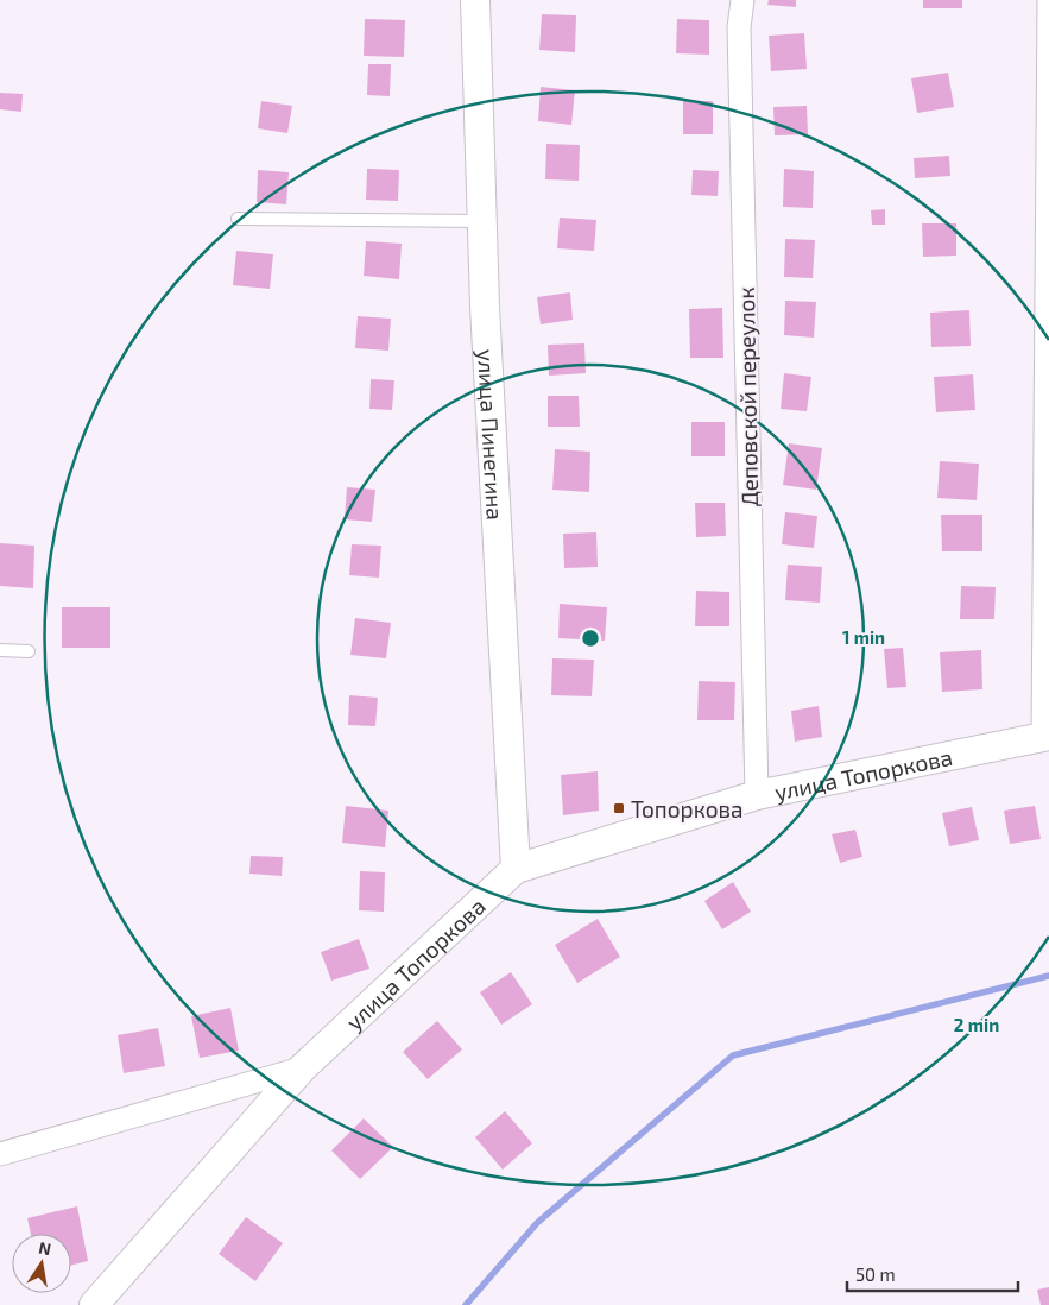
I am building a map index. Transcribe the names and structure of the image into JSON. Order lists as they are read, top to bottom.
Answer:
{
  "streets": {
    "street": ["Деповской переулок", "улица Пинегина", "улица Топоркова"]
  },
  "crossings": [
    ["Деповской переулок", "улица Топоркова"],
    ["улица Пинегина", "улица Топоркова"]
  ],
  "places": {
    "transit": ["Топоркова"]
  },
  "scale_bar": "50 m",
  "north": "top",
  "rings": ["1 min", "2 min"]
}
